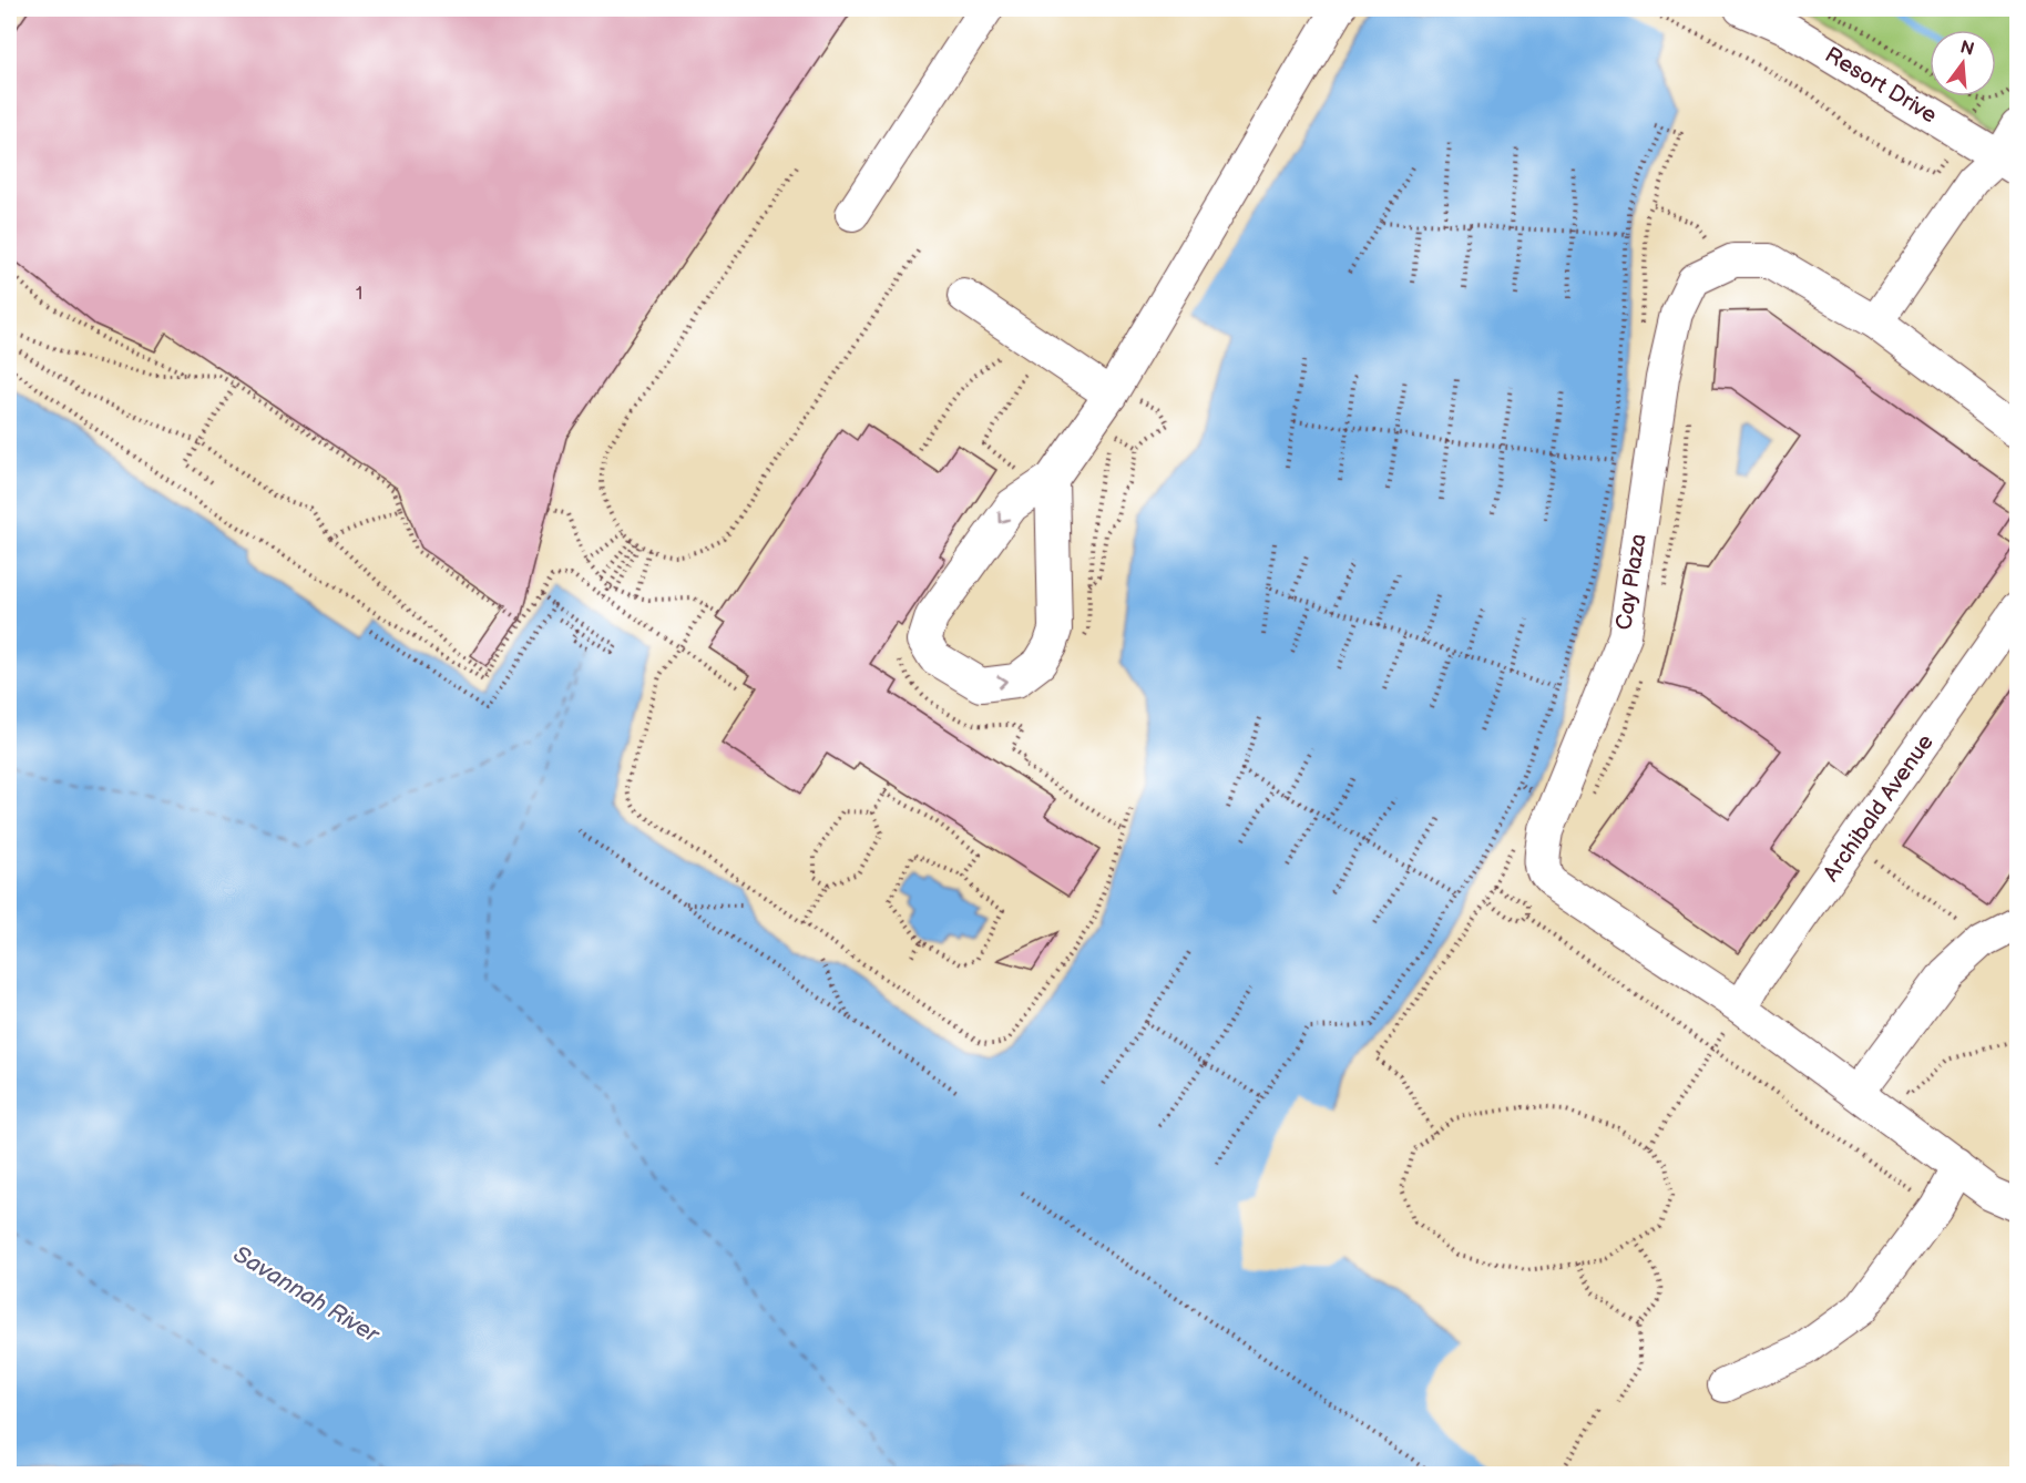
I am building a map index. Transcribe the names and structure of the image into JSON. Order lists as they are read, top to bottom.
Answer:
{
  "streets": {
    "street": ["Resort Drive", "Cay Plaza", "Archibald Avenue"]
  },
  "crossings": [
    ["Cay Plaza", "Archibald Avenue"]
  ],
  "water": ["Savannah River"],
  "house_numbers": ["1"],
  "north": "top"
}
